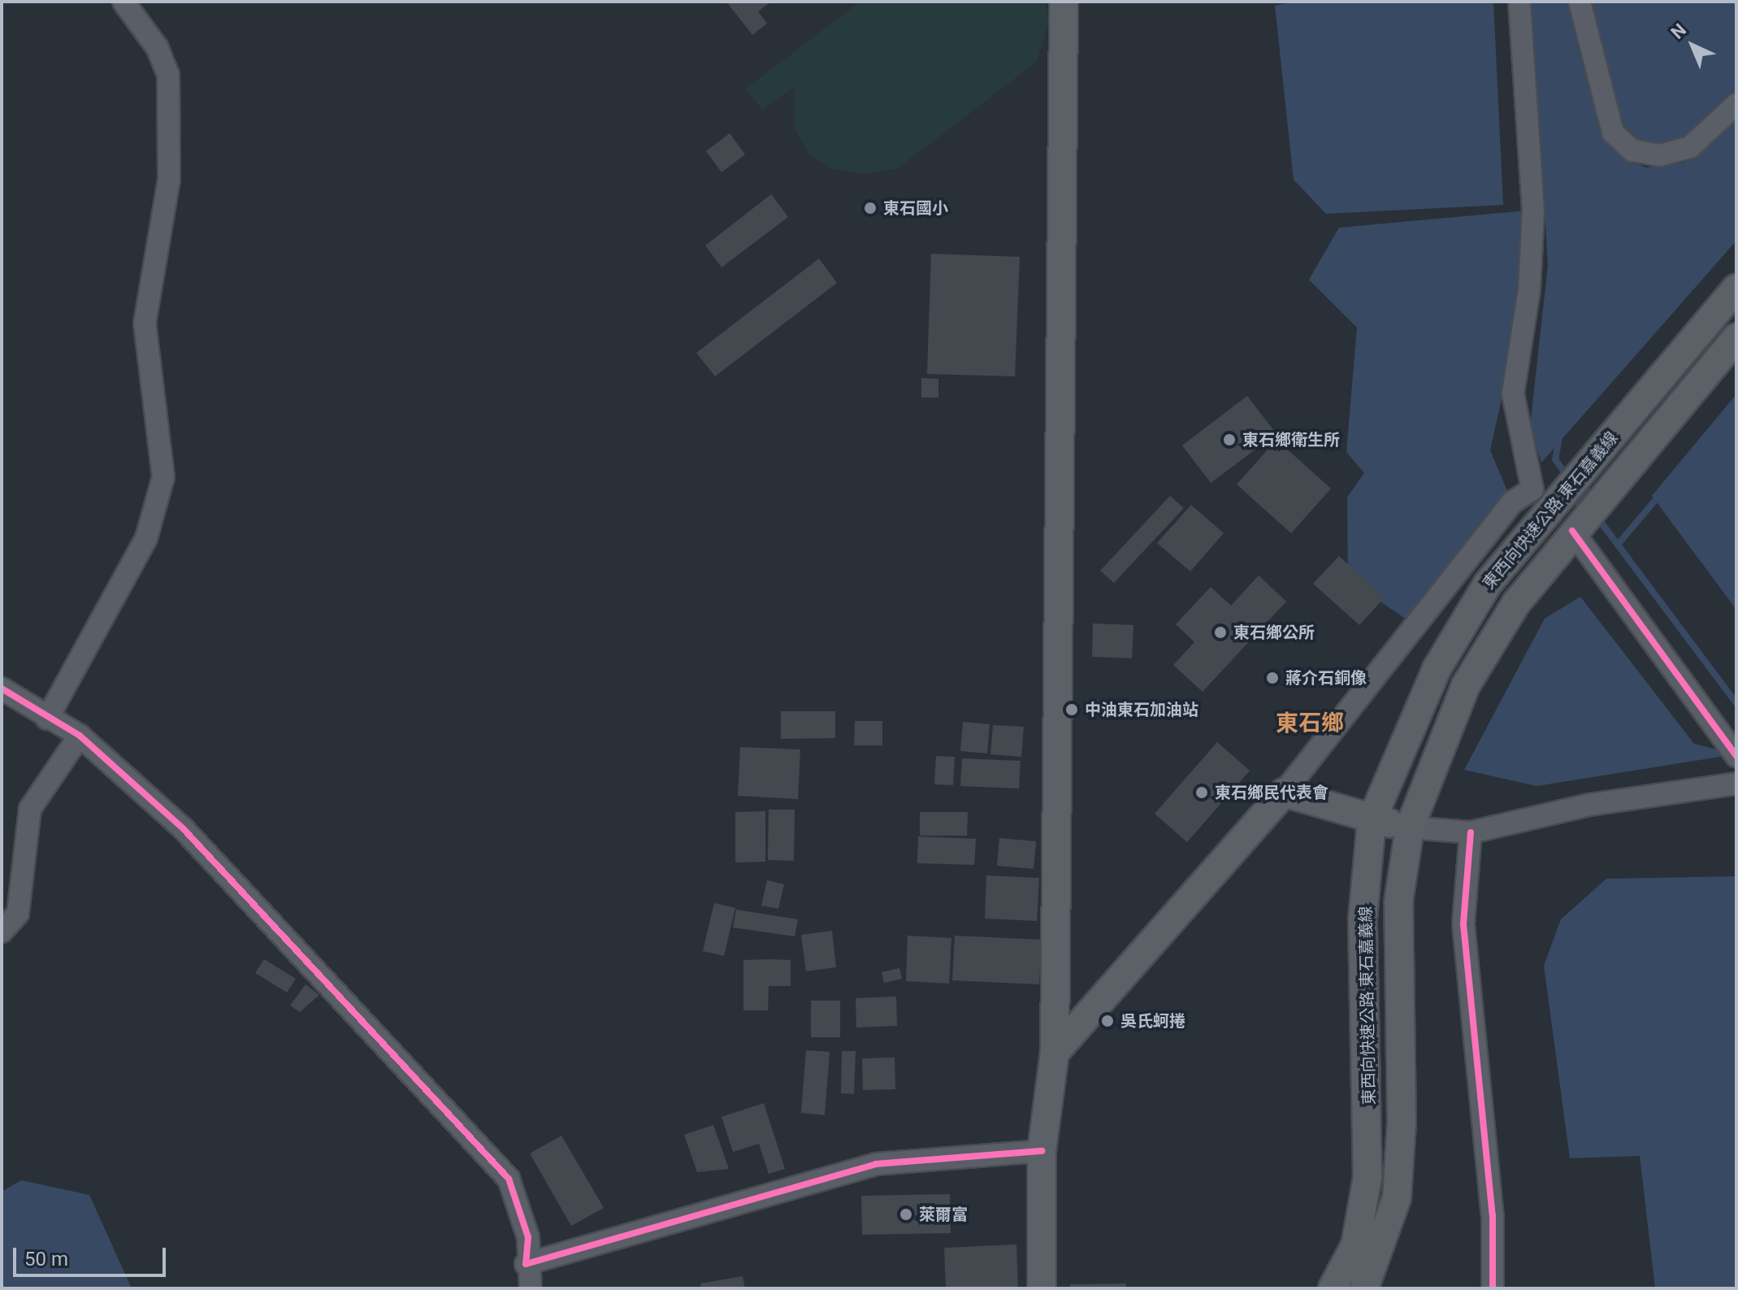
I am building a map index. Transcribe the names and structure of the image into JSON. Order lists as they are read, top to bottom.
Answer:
{
  "streets": {
    "main road": ["東西向快速公路 東石嘉義線"]
  },
  "districts": ["東石鄉"],
  "places": [
    "東石國小",
    "東石鄉衛生所",
    "東石鄉公所",
    "蔣介石銅像",
    "中油東石加油站",
    "東石鄉民代表會",
    "吳氏蚵捲",
    "萊爾富"
  ],
  "scale_bar": "50 m",
  "north": "top left"
}
